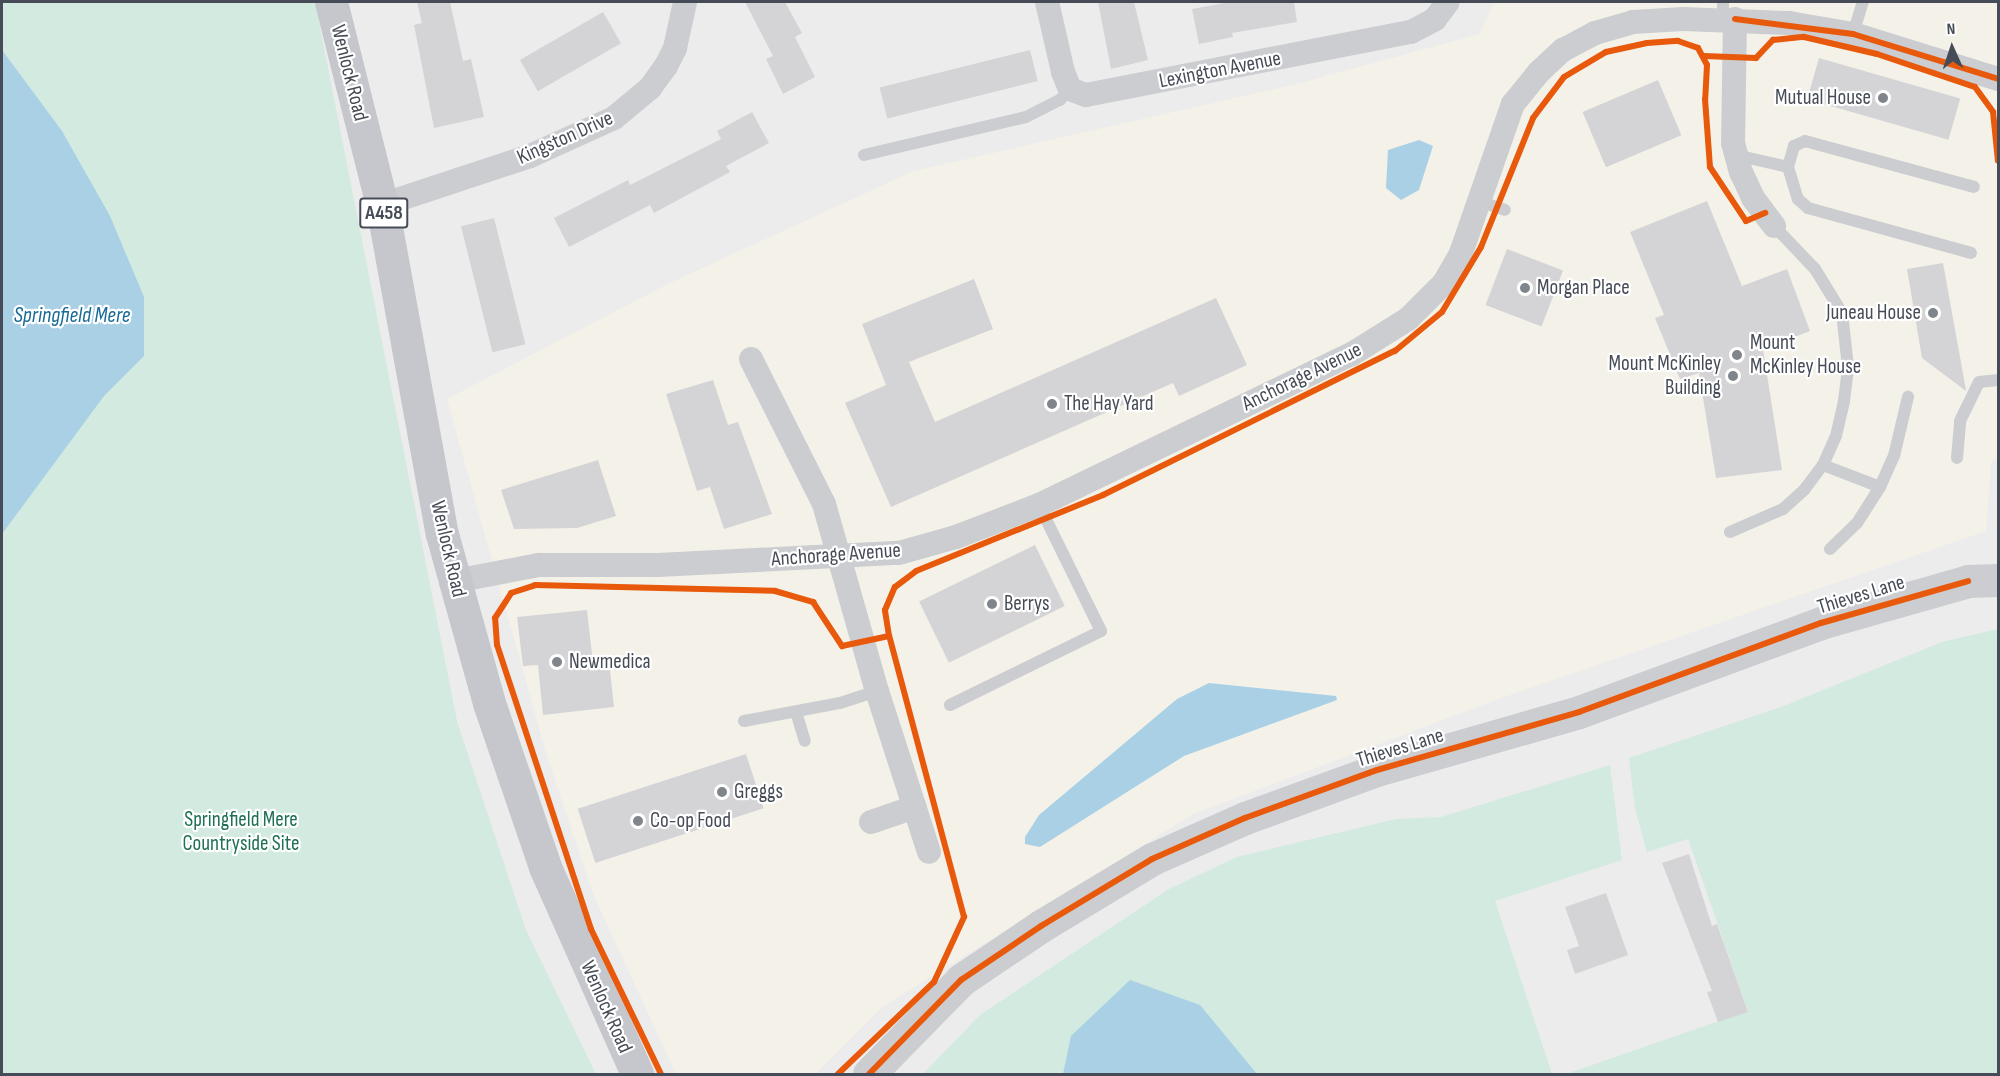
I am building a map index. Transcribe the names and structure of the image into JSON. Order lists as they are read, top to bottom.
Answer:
{
  "streets": {
    "main road": ["Wenlock Road", "A458", "Thieves Lane"],
    "street": ["Lexington Avenue", "Kingston Drive", "Anchorage Avenue"]
  },
  "crossings": [
    ["Wenlock Road", "Kingston Drive"],
    ["Wenlock Road", "Anchorage Avenue"]
  ],
  "water": ["Springfield Mere"],
  "parks": ["Springfield Mere Countryside Site"],
  "places": [
    "Mutual House",
    "Morgan Place",
    "Juneau House",
    "Mount McKinley House",
    "Mount McKinley Building",
    "The Hay Yard",
    "Berrys",
    "Newmedica",
    "Greggs",
    "Co-op Food"
  ],
  "north": "top"
}
